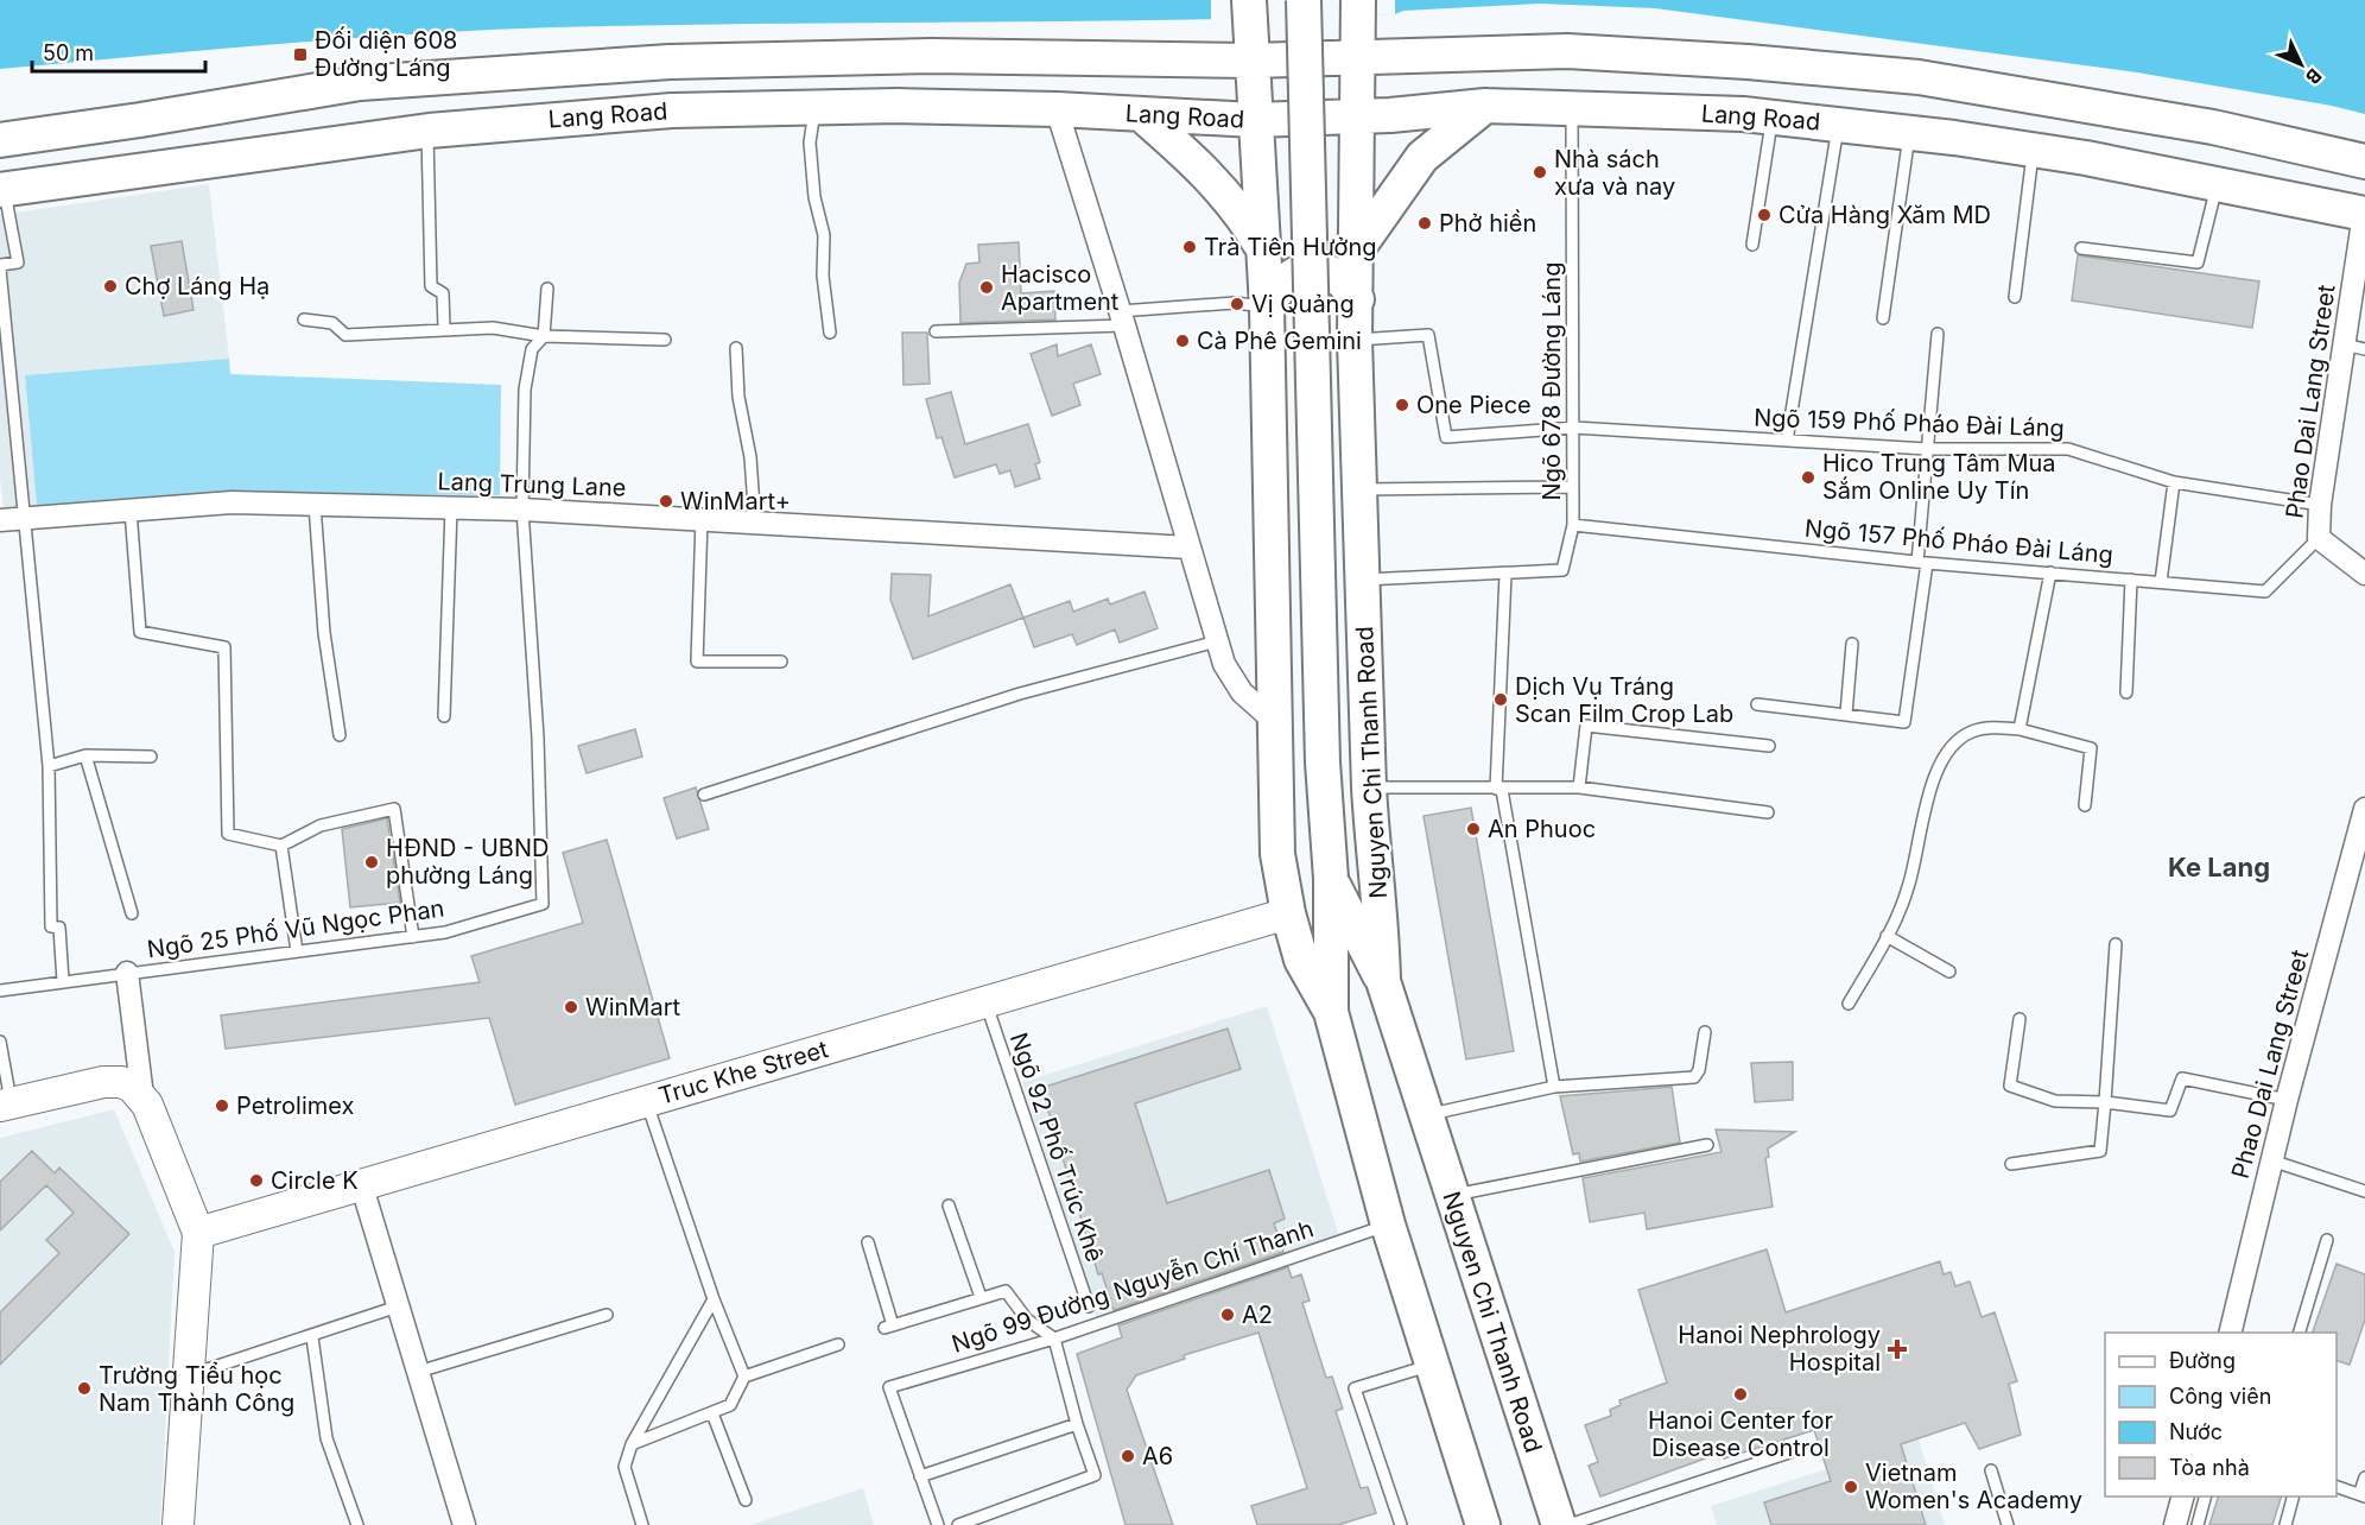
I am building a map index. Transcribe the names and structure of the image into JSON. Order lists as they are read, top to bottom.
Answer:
{
  "streets": {
    "main road": ["Lang Road", "Nguyen Chi Thanh Road"],
    "street": ["Phao Dai Lang Street", "Lang Trung Lane", "Truc Khe Street"],
    "lane": [
      "Ngõ 678 Đường Láng",
      "Ngõ 159 Phố Pháo Đài Láng",
      "Ngõ 157 Phố Pháo Đài Láng",
      "Ngõ 25 Phố Vũ Ngọc Phan",
      "Ngõ 92 Phố Trúc Khê",
      "Ngõ 99 Đường Nguyễn Chí Thanh"
    ]
  },
  "crossings": [
    ["Lang Road", "Ngõ 678 Đường Láng"],
    ["Lang Road", "Phao Dai Lang Street"],
    ["Lang Road", "Nguyen Chi Thanh Road"],
    ["Ngõ 678 Đường Láng", "Ngõ 159 Phố Pháo Đài Láng"],
    ["Ngõ 678 Đường Láng", "Ngõ 157 Phố Pháo Đài Láng"],
    ["Phao Dai Lang Street", "Ngõ 159 Phố Pháo Đài Láng"],
    ["Phao Dai Lang Street", "Ngõ 157 Phố Pháo Đài Láng"],
    ["Ngõ 159 Phố Pháo Đài Láng", "Nguyen Chi Thanh Road"],
    ["Lang Trung Lane", "Ngõ 25 Phố Vũ Ngọc Phan"],
    ["Truc Khe Street", "Ngõ 92 Phố Trúc Khê"]
  ],
  "districts": ["Ke Lang"],
  "places": {
    "transit": ["Đối diện 608 Đường Láng"],
    "other": [
      "Nhà sách xưa và nay",
      "Cửa Hàng Xăm MD",
      "Phở hiền",
      "Trà Tiên Hưởng",
      "Chợ Láng Hạ",
      "Hacisco Apartment",
      "Vị Quảng",
      "Cà Phê Gemini",
      "One Piece",
      "Hico Trung Tâm Mua Sắm Online Uy Tín",
      "WinMart+",
      "Dịch Vụ Tráng Scan Film Crop Lab",
      "An Phuoc",
      "HĐND - UBND phường Láng",
      "WinMart",
      "Petrolimex",
      "Circle K",
      "A2",
      "Trường Tiểu học Nam Thành Công",
      "Hanoi Center for Disease Control",
      "A6",
      "Vietnam Women's Academy"
    ],
    "health": ["Hanoi Nephrology Hospital"]
  },
  "legend": [
    "Đường",
    "Công viên",
    "Nước",
    "Tòa nhà"
  ],
  "scale_bar": "50 m",
  "north": "bottom right"
}
